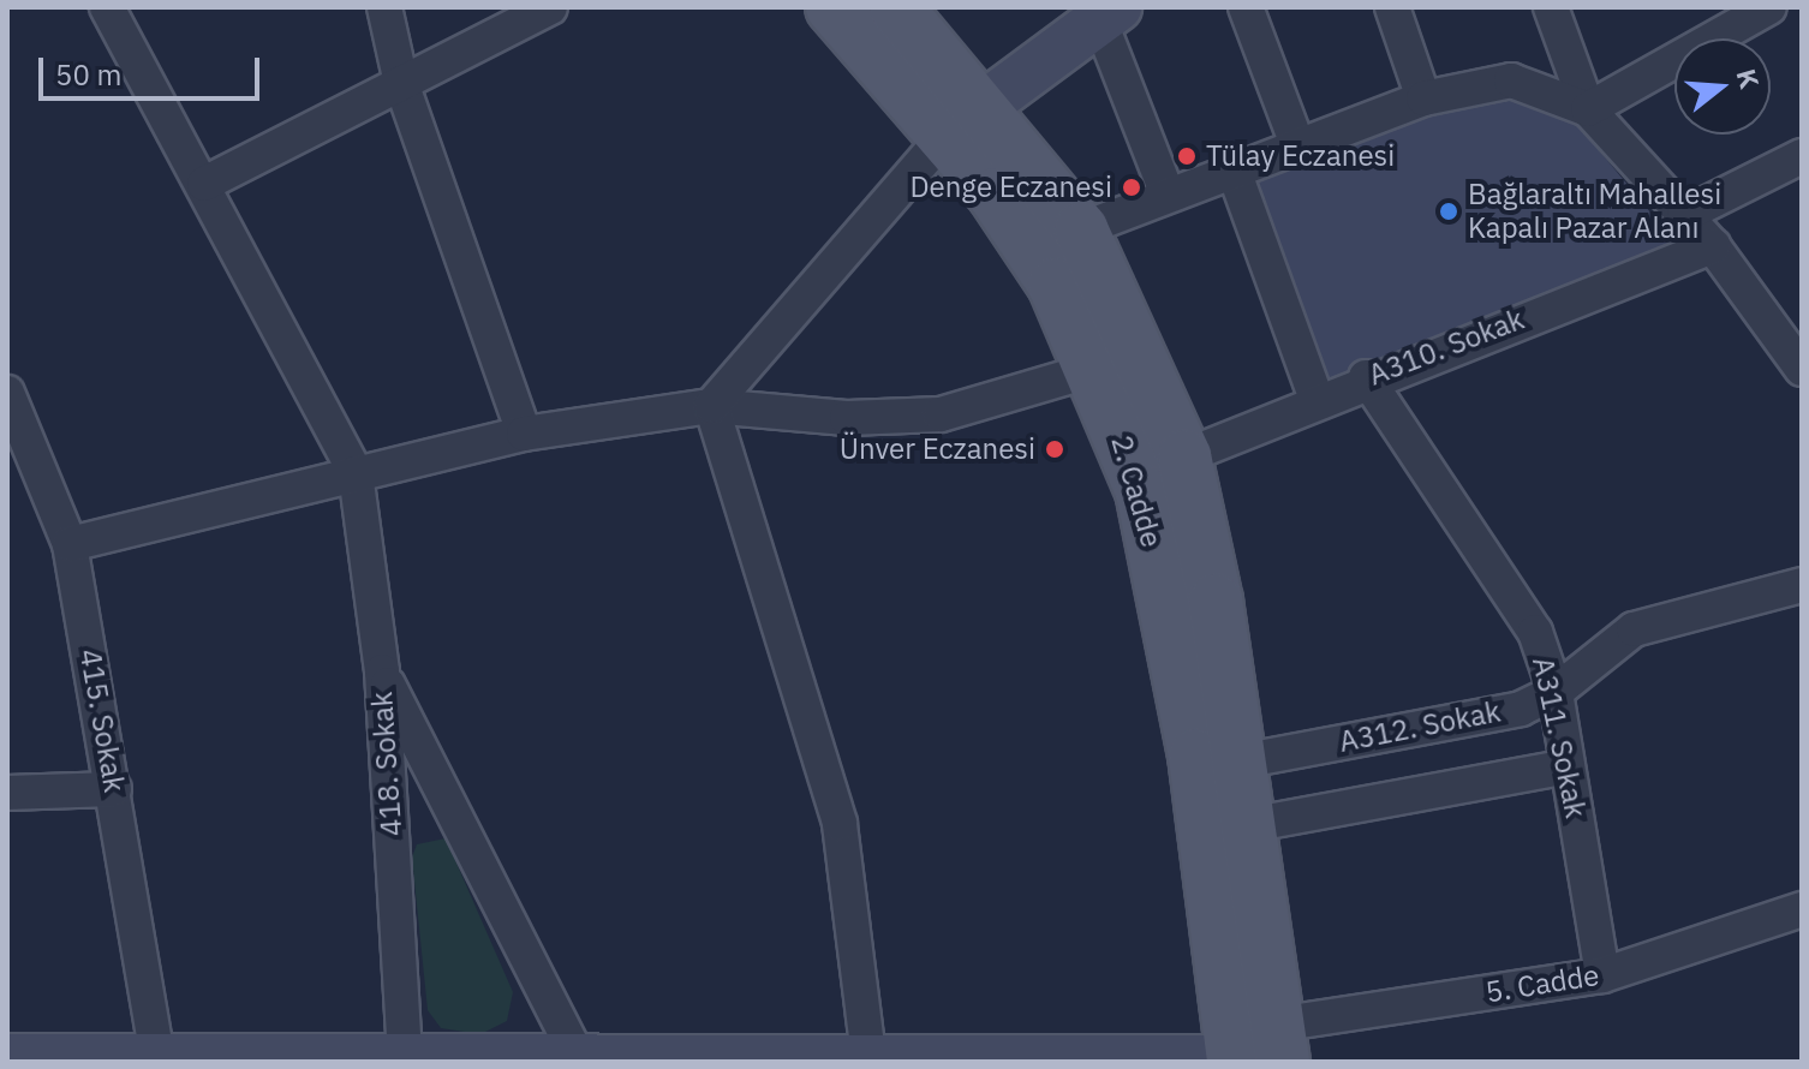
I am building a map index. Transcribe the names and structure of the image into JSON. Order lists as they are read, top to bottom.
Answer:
{
  "streets": {
    "main road": ["2. Cadde", "5. Cadde"],
    "street": [
      "A310. Sokak",
      "415. Sokak",
      "A312. Sokak",
      "A311. Sokak",
      "418. Sokak"
    ]
  },
  "crossings": [
    ["A310. Sokak", "2. Cadde"],
    ["A310. Sokak", "A311. Sokak"],
    ["2. Cadde", "A312. Sokak"],
    ["2. Cadde", "5. Cadde"],
    ["415. Sokak", "5. Cadde"],
    ["A312. Sokak", "A311. Sokak"],
    ["A311. Sokak", "5. Cadde"],
    ["418. Sokak", "5. Cadde"]
  ],
  "places": [
    "Tülay Eczanesi",
    "Denge Eczanesi",
    "Bağlaraltı Mahallesi Kapalı Pazar Alanı",
    "Ünver Eczanesi"
  ],
  "scale_bar": "50 m",
  "north": "right"
}
